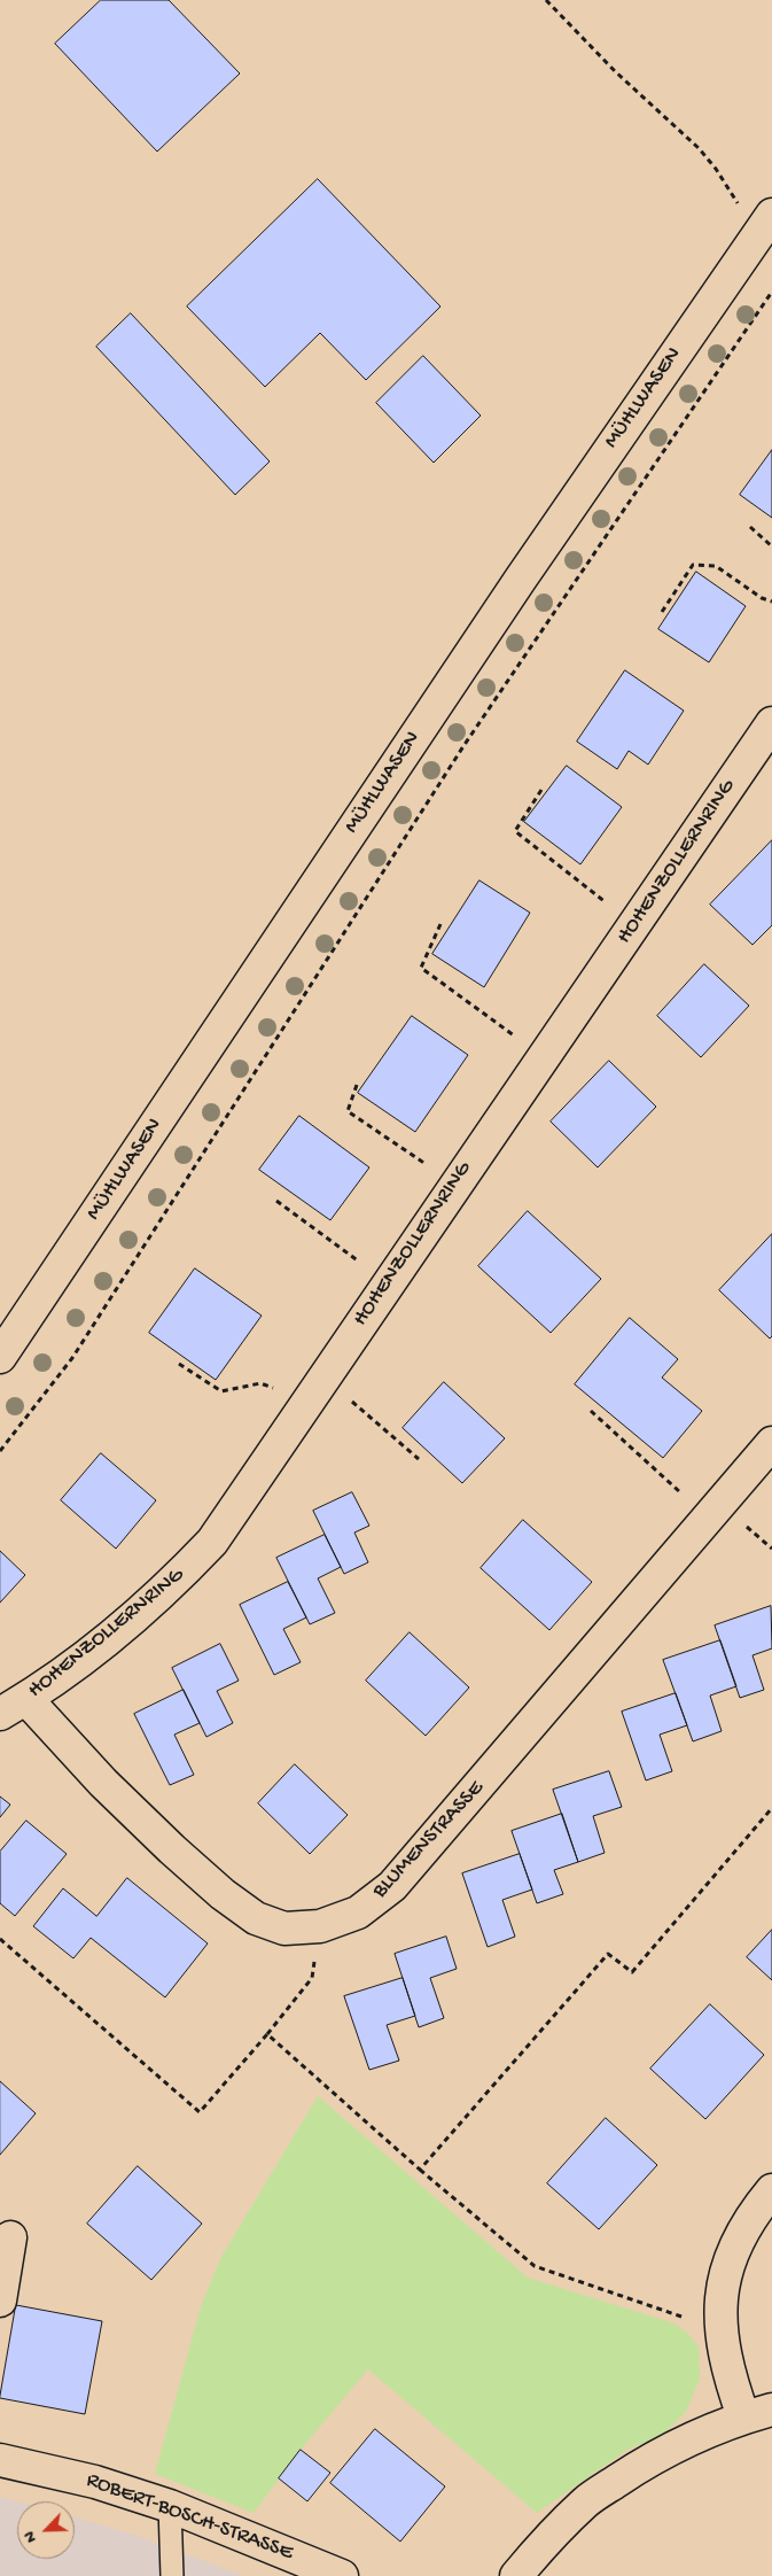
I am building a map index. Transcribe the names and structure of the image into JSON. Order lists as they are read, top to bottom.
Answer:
{
  "streets": {
    "street": [
      "MÜHLWASEN",
      "HOHENZOLLERNRING",
      "BLUMENSTRASSE",
      "ROBERT-BOSCH-STRASSE"
    ]
  },
  "crossings": [
    ["HOHENZOLLERNRING", "BLUMENSTRASSE"]
  ],
  "north": "bottom left"
}
